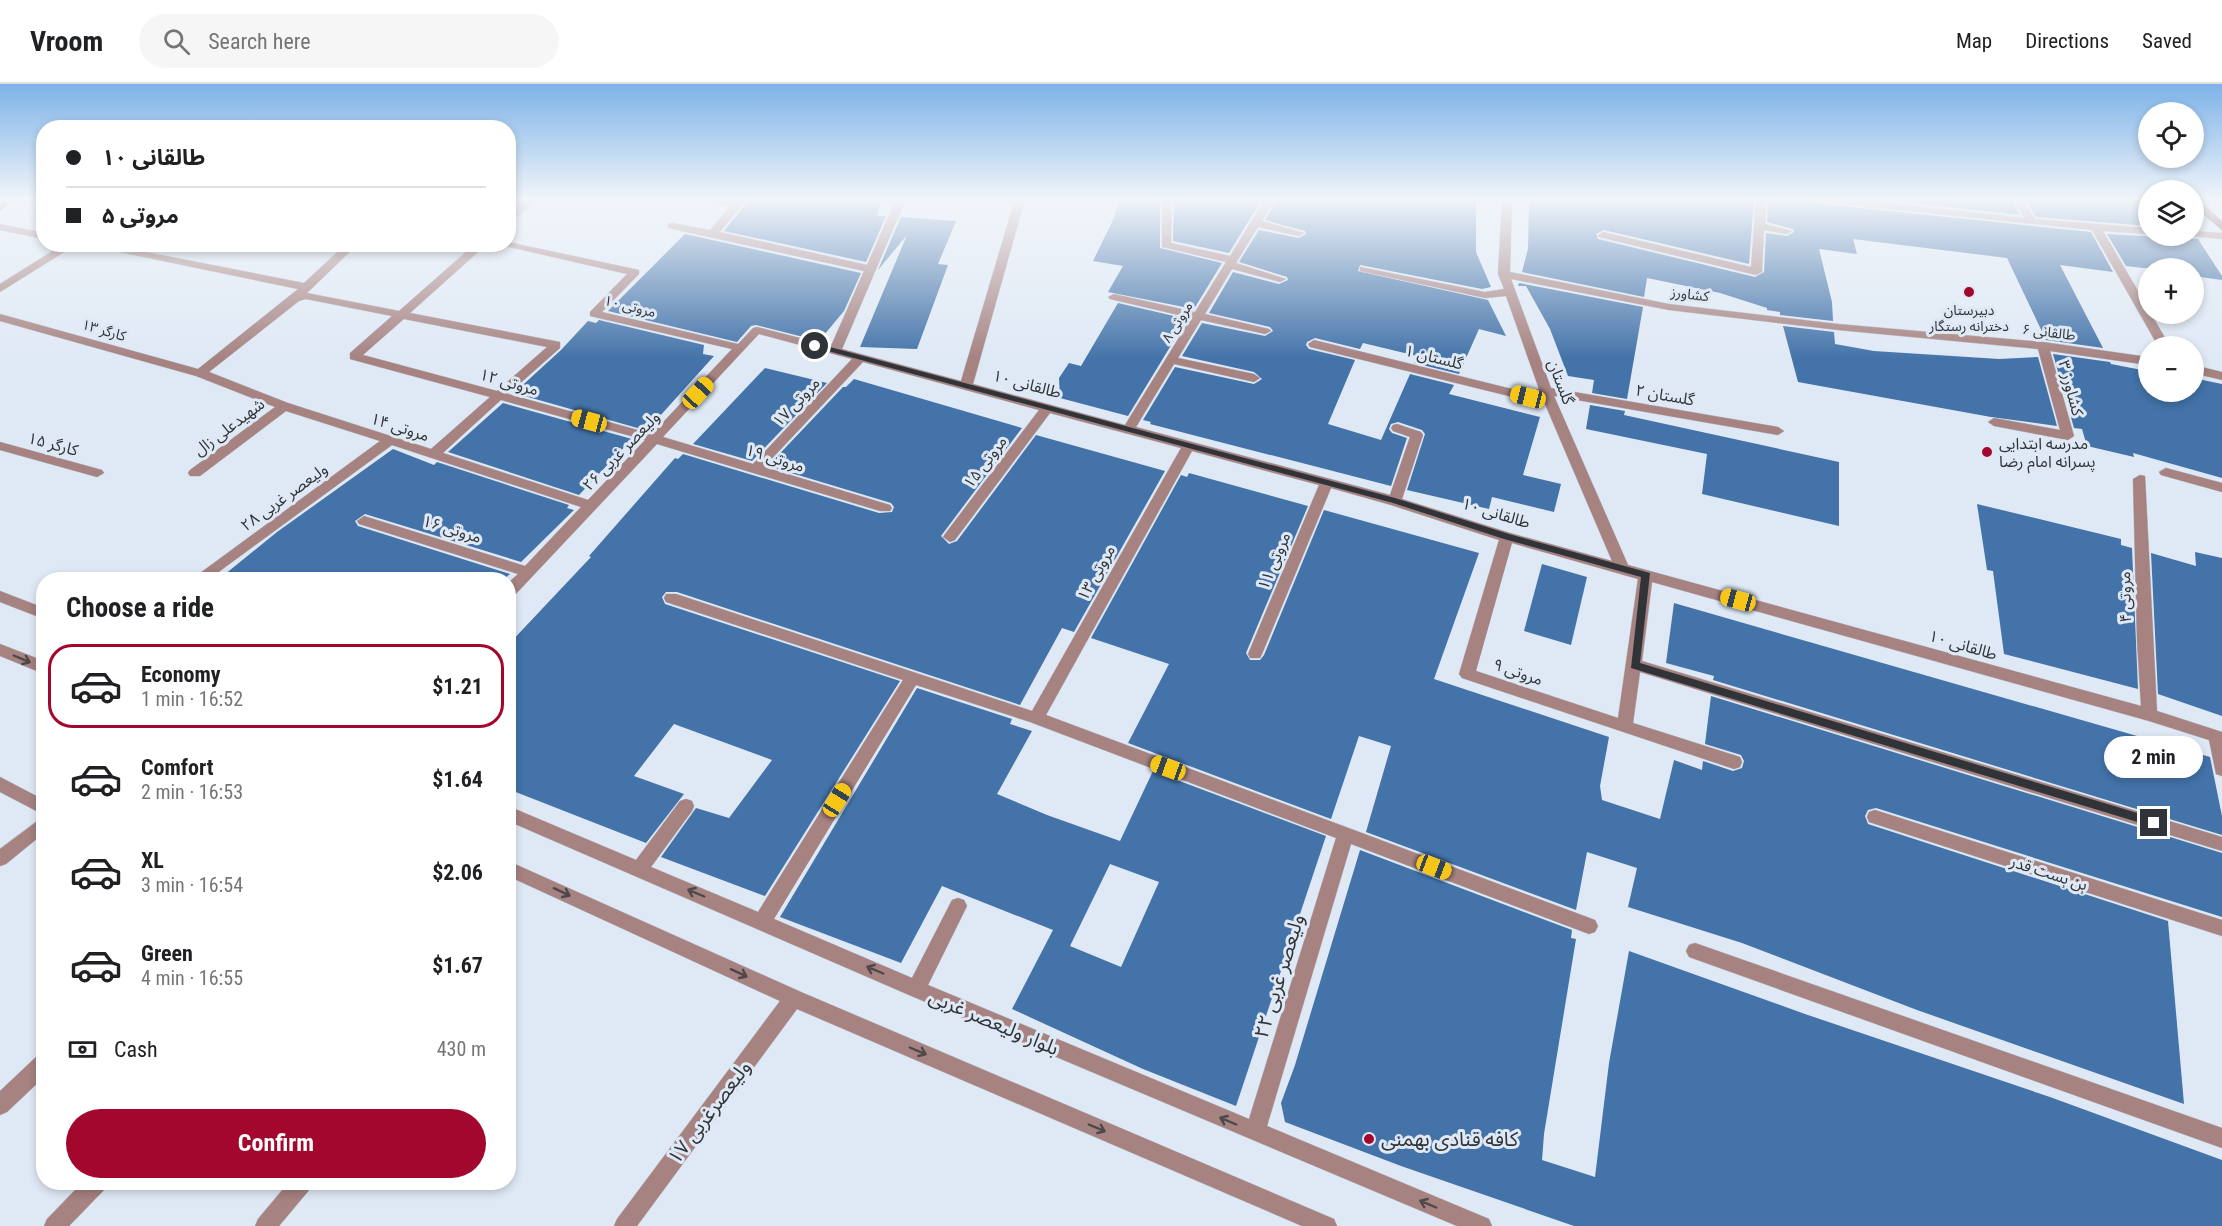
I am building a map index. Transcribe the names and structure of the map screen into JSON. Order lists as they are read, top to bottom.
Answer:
{
  "streets": {
    "street": [
      "کشاورز",
      "مروتی ۱۰",
      "مروتی ۸",
      "کارگر ۱۳",
      "طالقانی ۶",
      "گلستان ۱",
      "مروتی ۱۲",
      "گلستان",
      "طالقانی ۱۰",
      "کشاورز ۳",
      "گلستان ۲",
      "مروتی ۱۷",
      "شهیدعلی زال",
      "مروتی ۱۴",
      "کارگر ۱۵",
      "ولیعصر غربی ۲۶",
      "مروتی ۱۹",
      "مروتی ۱۵",
      "ولیعصر غربی ۲۸",
      "مروتی ۱۶",
      "مروتی ۱۱",
      "مروتی ۱۳",
      "مروتی ۴",
      "مروتی ۹",
      "بن بست قدر",
      "ولیعصر غربی ۲۲",
      "بلوار ولیعصر غربی",
      "ولیعصرغربی ۱۷"
    ]
  },
  "crossings": [
    ["کشاورز", "طالقانی ۶"],
    ["کشاورز", "گلستان"],
    ["مروتی ۱۰", "ولیعصر غربی ۲۶"],
    ["مروتی ۸", "طالقانی ۱۰"],
    ["کارگر ۱۳", "مروتی ۱۴"],
    ["طالقانی ۶", "کشاورز ۳"],
    ["گلستان ۱", "گلستان"],
    ["گلستان ۱", "گلستان ۲"],
    ["مروتی ۱۲", "ولیعصر غربی ۲۶"],
    ["مروتی ۱۲", "مروتی ۱۹"],
    ["گلستان", "طالقانی ۱۰"],
    ["گلستان", "گلستان ۲"],
    ["طالقانی ۱۰", "مروتی ۱۷"],
    ["طالقانی ۱۰", "ولیعصر غربی ۲۶"],
    ["طالقانی ۱۰", "مروتی ۱۵"],
    ["طالقانی ۱۰", "مروتی ۱۱"],
    ["طالقانی ۱۰", "مروتی ۱۳"],
    ["طالقانی ۱۰", "مروتی ۴"],
    ["طالقانی ۱۰", "مروتی ۹"],
    ["مروتی ۱۷", "مروتی ۱۹"],
    ["شهیدعلی زال", "مروتی ۱۴"],
    ["مروتی ۱۴", "ولیعصر غربی ۲۶"],
    ["مروتی ۱۴", "ولیعصر غربی ۲۸"],
    ["ولیعصر غربی ۲۶", "مروتی ۱۹"],
    ["ولیعصر غربی ۲۶", "مروتی ۱۶"],
    ["ولیعصر غربی ۲۲", "بلوار ولیعصر غربی"]
  ],
  "places": ["دبیرستان دخترانه رستگار", "مدرسه ابتدایی پسرانه امام رضا", "کافه قنادی بهمنی"],
  "page": {
    "header": "Vroom",
    "search": "Search here",
    "nav": ["Map", "Directions", "Saved"],
    "map_buttons": ["+", "−"],
    "banner": ["طالقانی ۱۰", "مروتی ۵"],
    "heading": "Choose a ride",
    "list": [
      {
        "name": "Economy",
        "note": "1 min · 16:52",
        "value": "$1.21"
      },
      {
        "name": "Comfort",
        "note": "2 min · 16:53",
        "value": "$1.64"
      },
      {
        "name": "XL",
        "note": "3 min · 16:54",
        "value": "$2.06"
      },
      {
        "name": "Green",
        "note": "4 min · 16:55",
        "value": "$1.67"
      }
    ],
    "bubble": "2 min",
    "pay": ["Cash", "430 m"],
    "buttons": "Confirm"
  }
}
